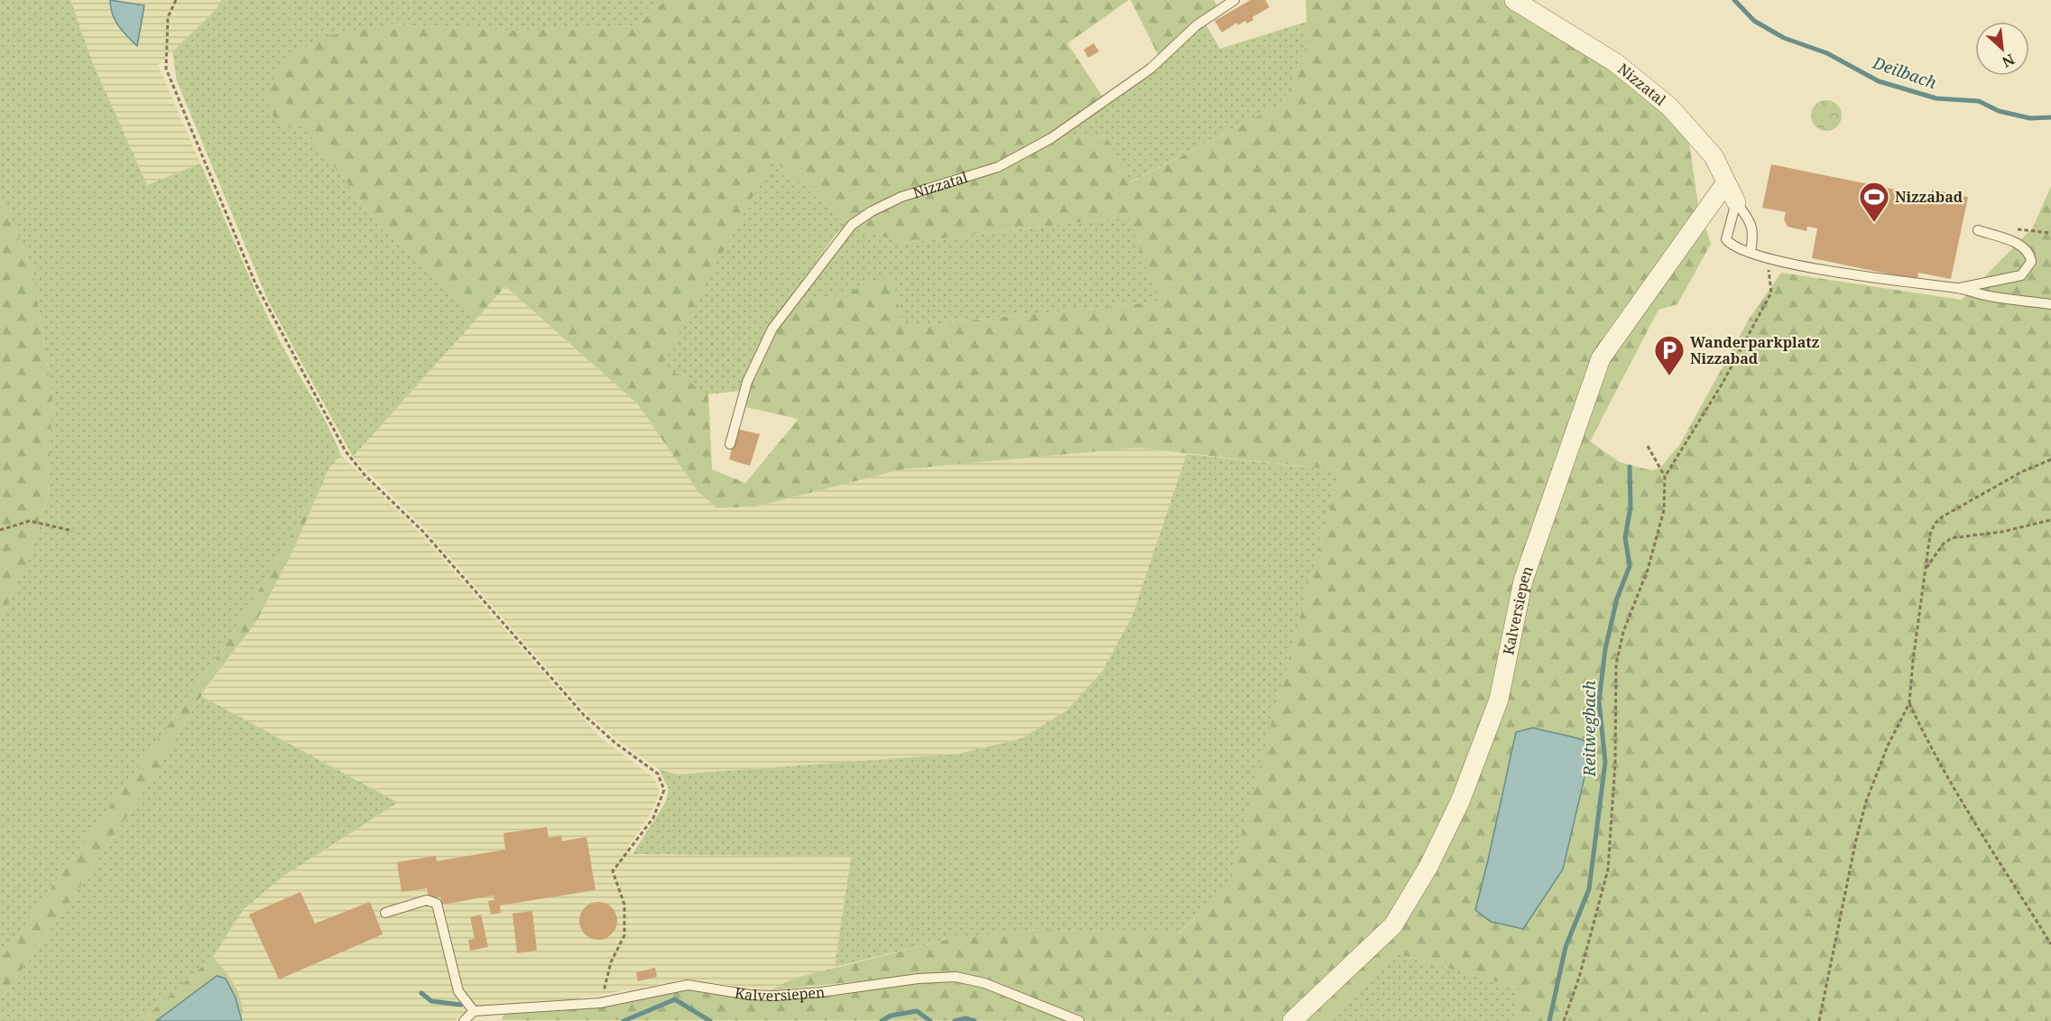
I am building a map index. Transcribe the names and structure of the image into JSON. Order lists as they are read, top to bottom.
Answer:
{
  "streets": {
    "street": ["Nizzatal", "Kalversiepen"]
  },
  "crossings": [
    ["Nizzatal", "Kalversiepen"]
  ],
  "water": ["Deilbach", "Reitwegbach"],
  "places": {
    "sports": ["Nizzabad"],
    "parking": ["Wanderparkplatz Nizzabad"]
  },
  "north": "bottom right"
}
